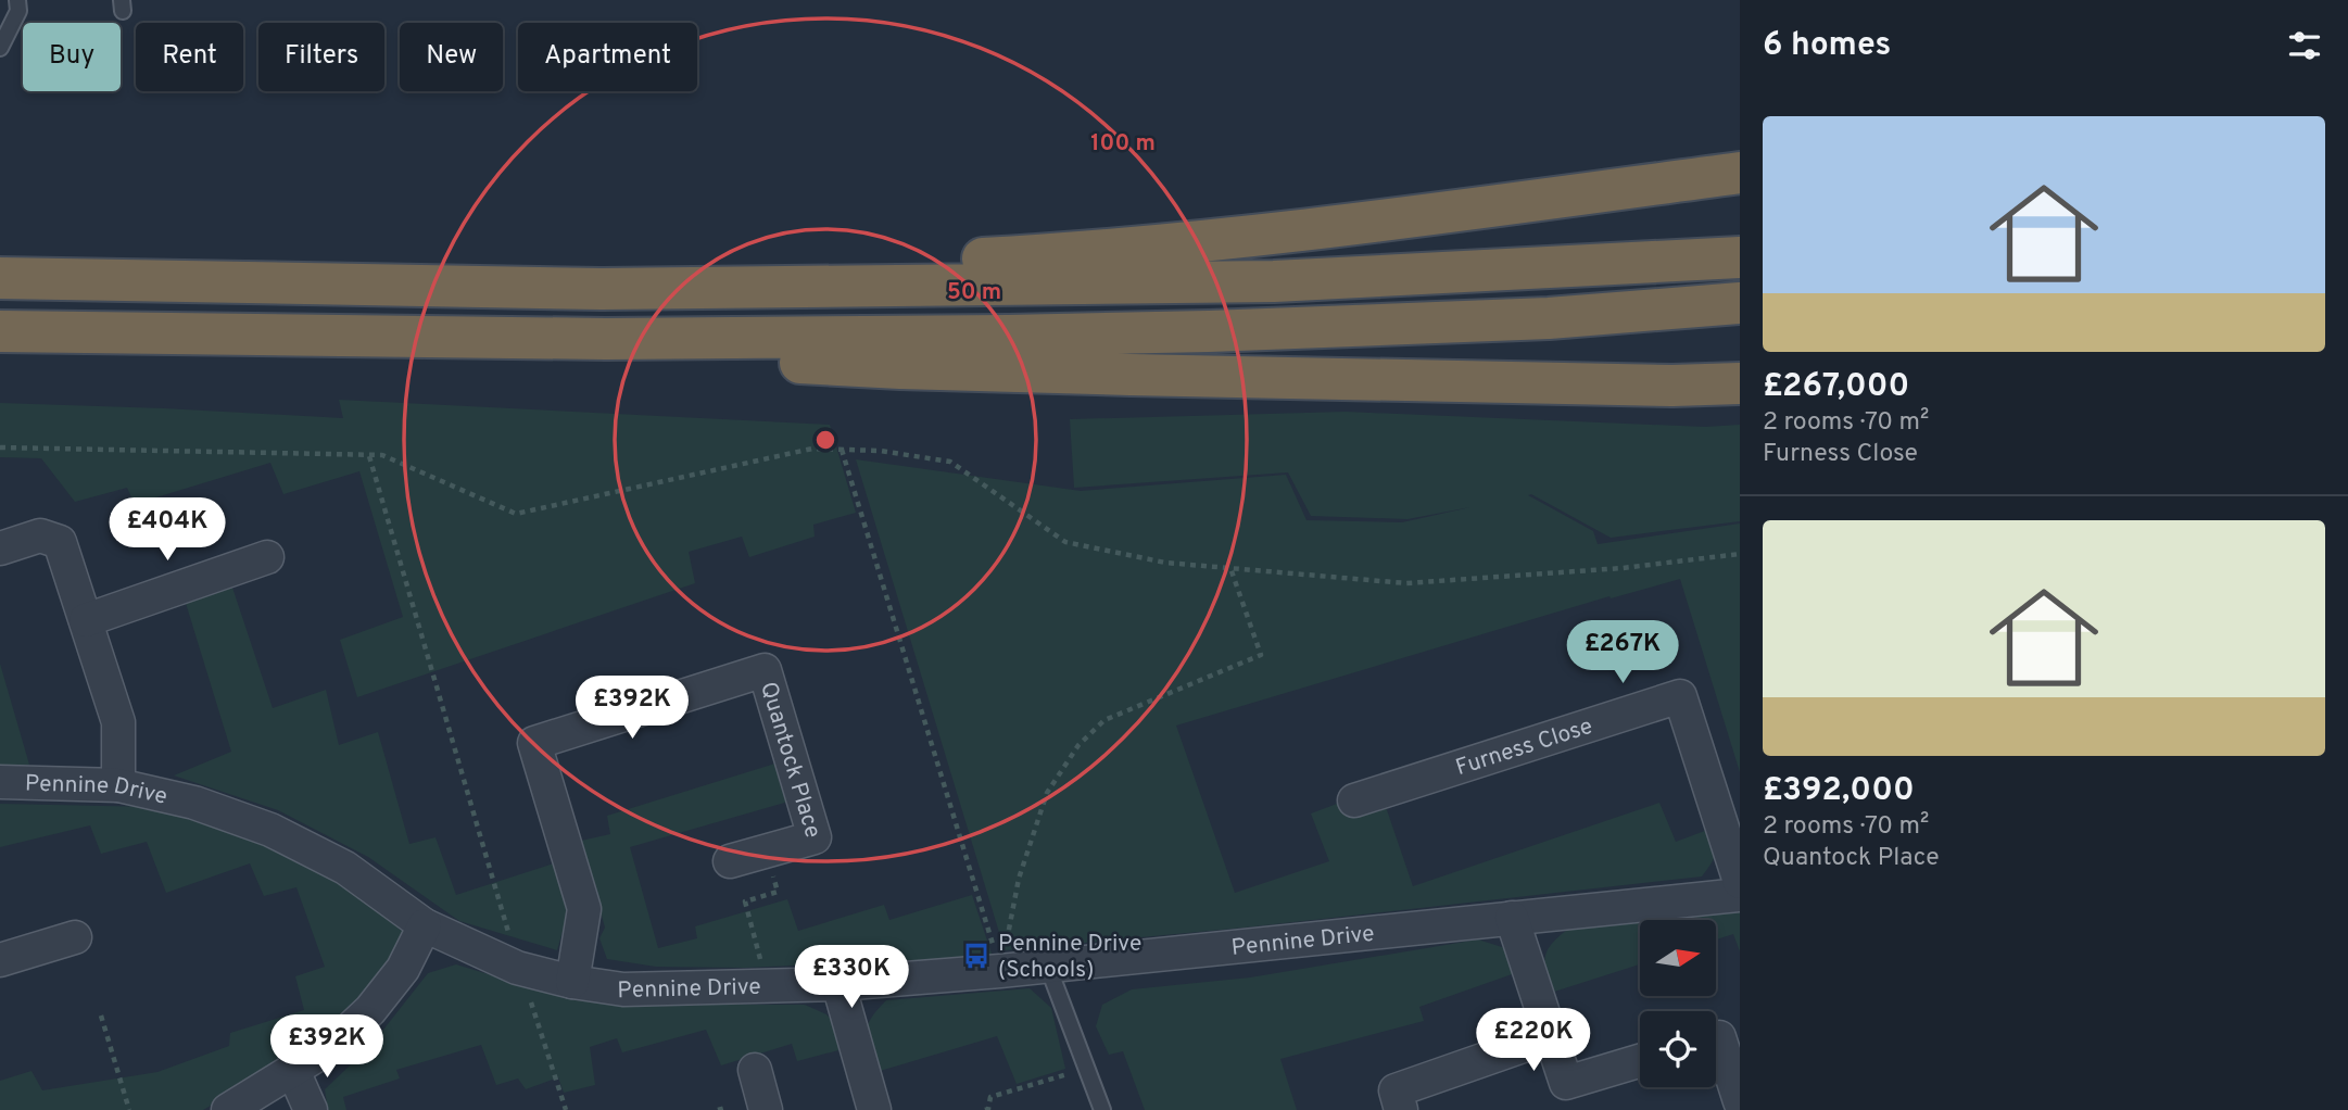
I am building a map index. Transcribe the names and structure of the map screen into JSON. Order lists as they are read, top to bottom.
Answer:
{
  "streets": {
    "street": ["Furness Close", "Quantock Place", "Pennine Drive"]
  },
  "crossings": [
    ["Quantock Place", "Pennine Drive"]
  ],
  "places": {
    "bus stop": ["Pennine Drive (Schools)"]
  },
  "north": "right",
  "page": {
    "heading": "6 homes",
    "chip": [
      "Buy",
      "Rent",
      "Filters",
      "New",
      "Apartment"
    ],
    "list": [
      {
        "name": "£267,000",
        "note": "2 rooms · 70 m² · Furness Close"
      },
      {
        "name": "£392,000",
        "note": "2 rooms · 70 m² · Quantock Place"
      }
    ],
    "price": [
      "£404K",
      "£267K",
      "£392K",
      "£330K",
      "£220K",
      "£392K"
    ]
  },
  "rings": ["100 m", "50 m"]
}
